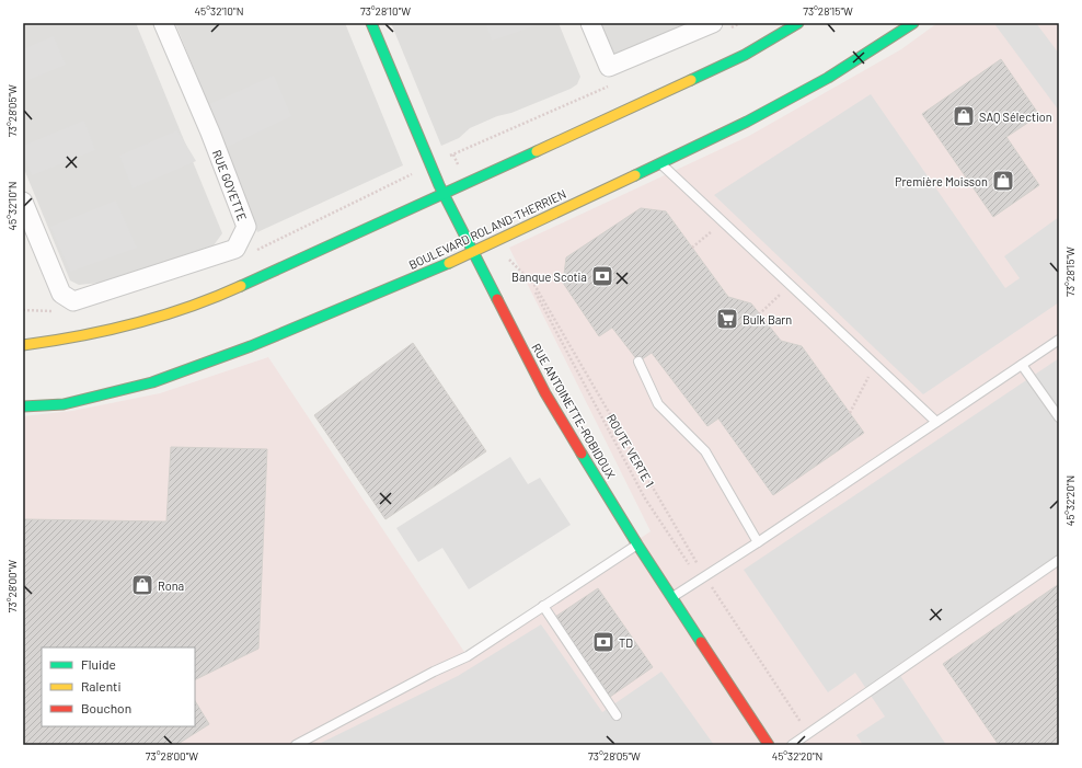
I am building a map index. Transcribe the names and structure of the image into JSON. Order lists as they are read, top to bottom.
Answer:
{
  "streets": {
    "main road": ["BOULEVARD ROLAND-THERRIEN", "RUE ANTOINETTE-ROBIDOUX"],
    "street": ["RUE GOYETTE"],
    "path": ["ROUTE VERTE 1"]
  },
  "crossings": [
    ["BOULEVARD ROLAND-THERRIEN", "RUE ANTOINETTE-ROBIDOUX"],
    ["BOULEVARD ROLAND-THERRIEN", "ROUTE VERTE 1"]
  ],
  "places": {
    "shop": ["SAQ Sélection", "Première Moisson", "Rona"],
    "bank": ["Banque Scotia", "TD"],
    "supermarket": ["Bulk Barn"]
  },
  "legend": ["Fluide", "Ralenti", "Bouchon"],
  "coordinates": [
    "45°32'10\"N",
    "73°28'10\"W",
    "73°28'15\"W",
    "73°28'05\"W",
    "45°32'20\"N",
    "73°28'00\"W"
  ]
}
